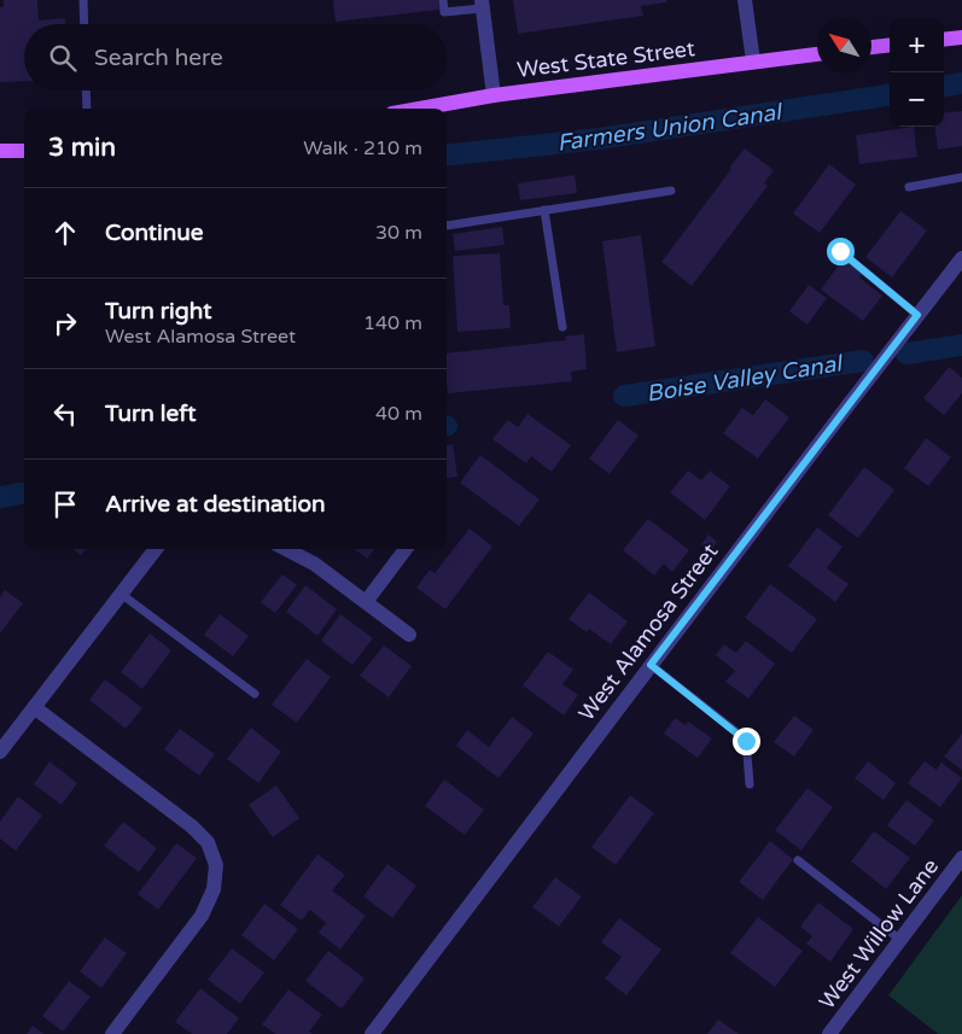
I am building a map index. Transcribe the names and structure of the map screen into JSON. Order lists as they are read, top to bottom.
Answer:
{
  "streets": {
    "main road": ["West State Street"],
    "street": ["West Alamosa Street", "West Willow Lane"]
  },
  "water": ["Farmers Union Canal", "Boise Valley Canal"],
  "north": "top left",
  "page": {
    "map_buttons": ["+", "−"],
    "search": "Search here",
    "heading": ["3 min", "Walk · 210 m"],
    "list": [
      ["Continue", "30 m"],
      ["Turn right", "West Alamosa Street", "140 m"],
      ["Turn left", "40 m"],
      "Arrive at destination"
    ]
  }
}
